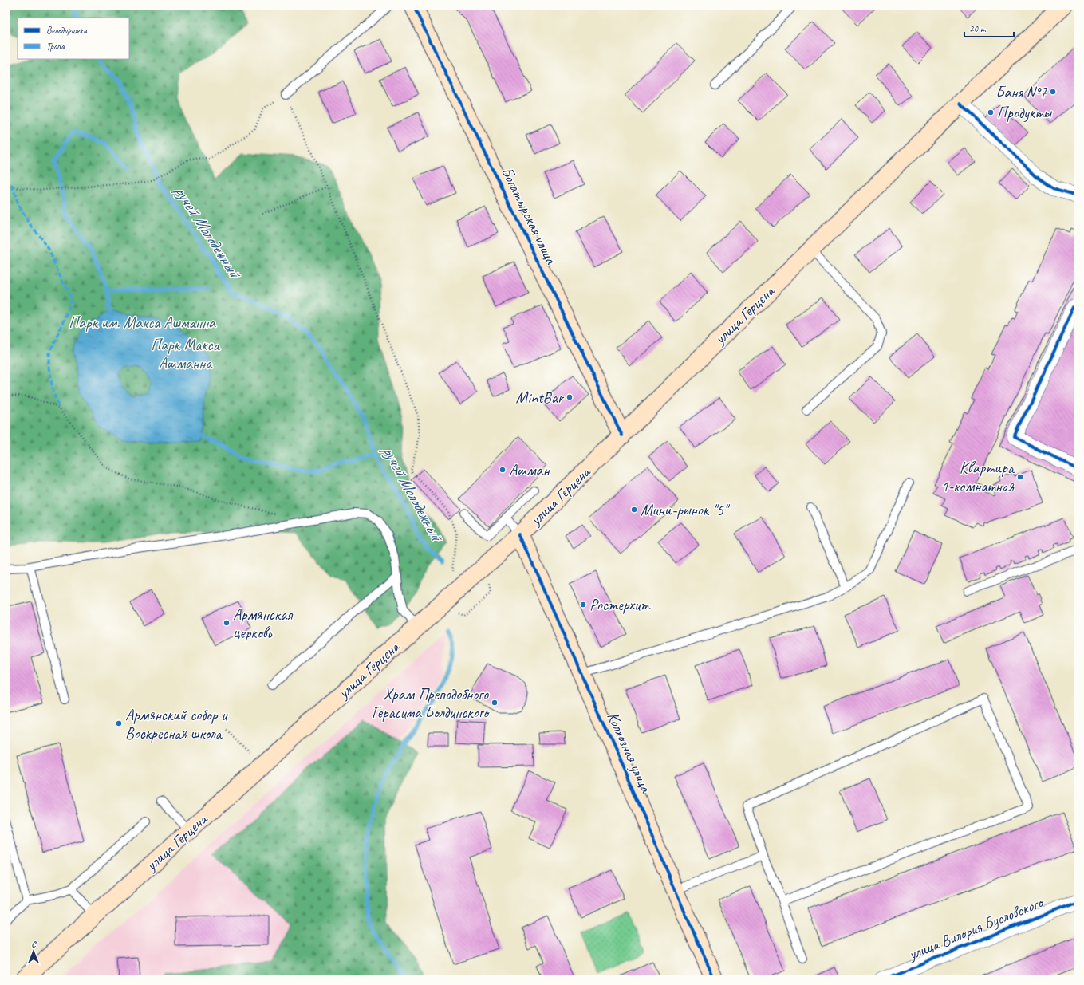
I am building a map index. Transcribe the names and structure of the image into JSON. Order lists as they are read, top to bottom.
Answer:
{
  "streets": {
    "main road": ["Богатырская улица", "улица Герцена", "Колхозная улица"],
    "street": ["улица Вилория Бусловского"]
  },
  "crossings": [
    ["Богатырская улица", "улица Герцена"],
    ["улица Герцена", "Колхозная улица"]
  ],
  "water": ["ручей Молодежный"],
  "parks": ["Парк им. Макса Ашманна", "Парк Макса Ашманна"],
  "places": [
    "Баня №7",
    "Продукты",
    "MintBar",
    "Ашман",
    "Квартира 1-комнатная",
    "Мини-рынок \"5\"",
    "Ростерхит",
    "Армянская церковь",
    "Храм Преподобного Герасима Болдинского",
    "Армянский собор и Воскресная школа"
  ],
  "legend": ["Велодорожка", "Тропа"],
  "scale_bar": "20 m",
  "north": "top"
}
